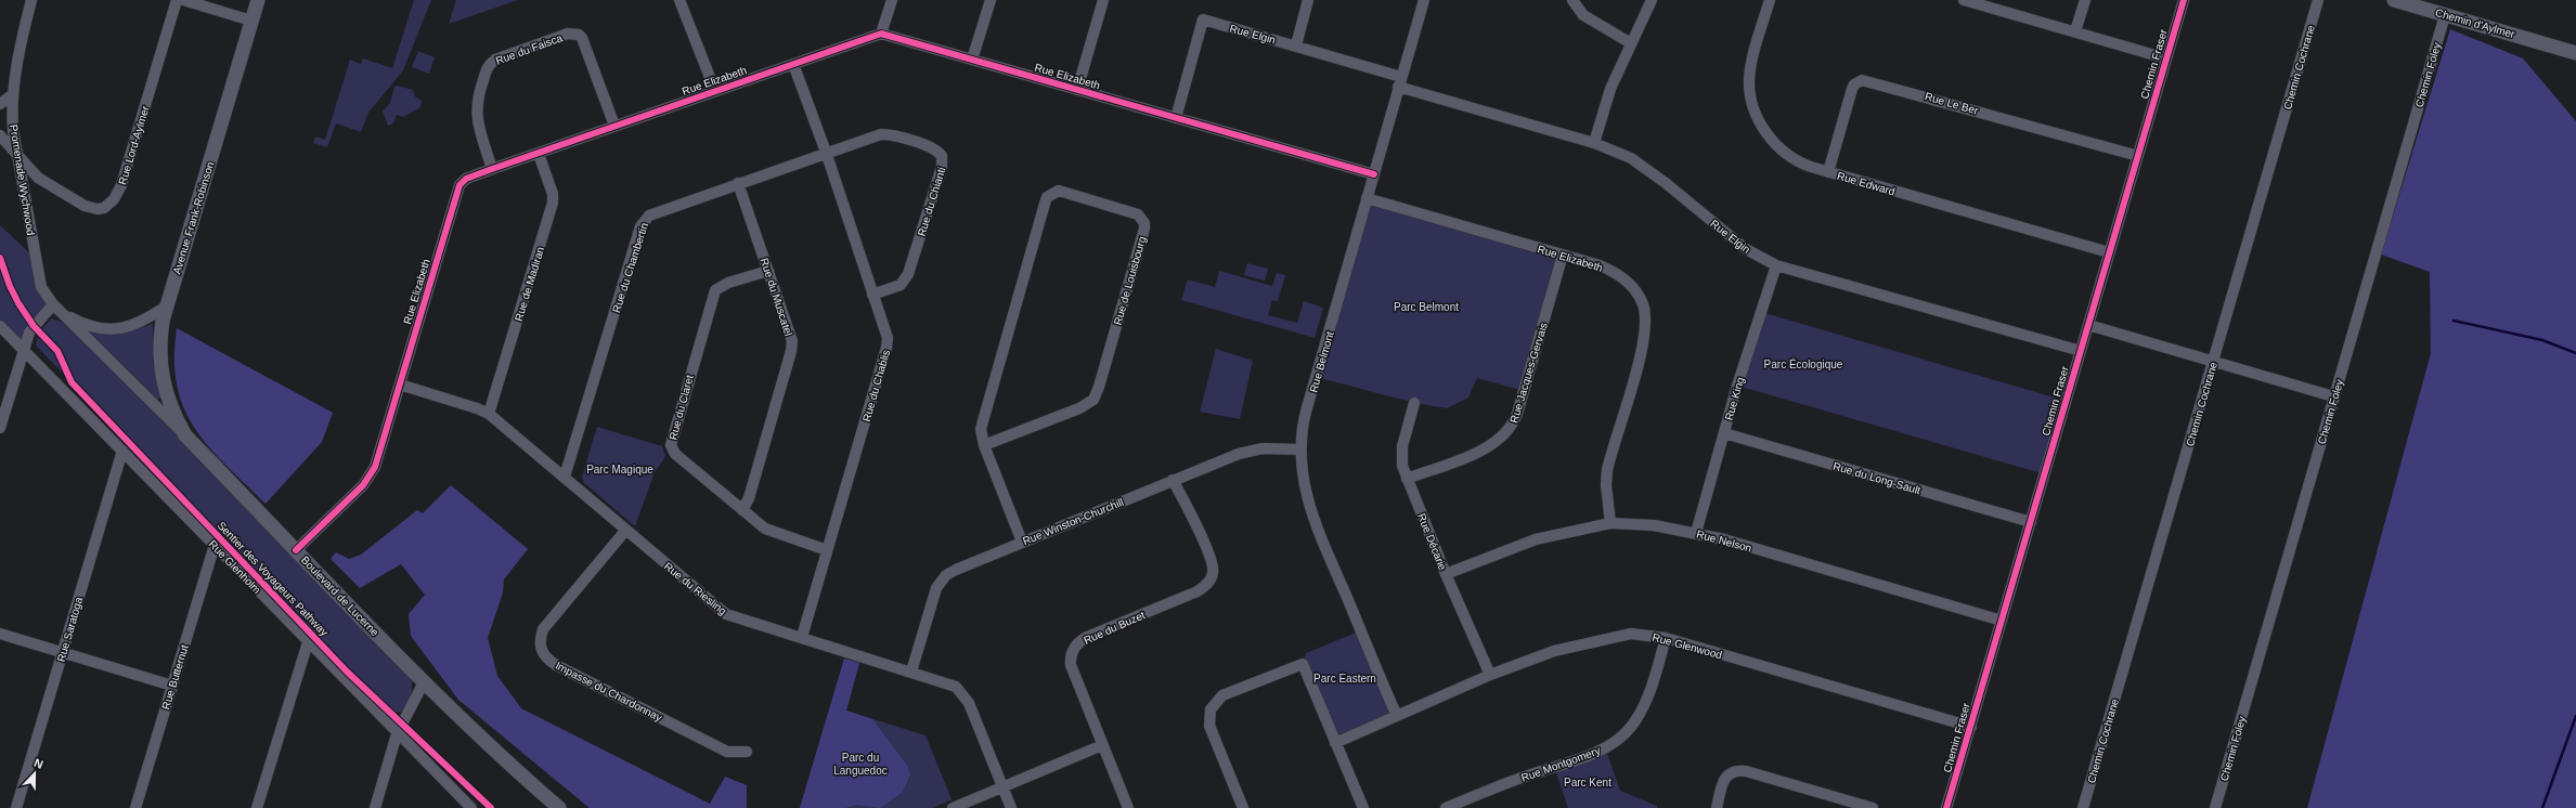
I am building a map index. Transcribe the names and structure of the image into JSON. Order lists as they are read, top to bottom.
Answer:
{
  "streets": {
    "main road": ["Chemin d'Aylmer", "Avenue Frank-Robinson", "Boulevard de Lucerne"],
    "street": [
      "Rue Elgin",
      "Rue du Faisca",
      "Chemin Fraser",
      "Chemin Cochrane",
      "Chemin Foley",
      "Rue Elizabeth",
      "Rue Le Ber",
      "Rue Lord-Aylmer",
      "Promenade Wychwood",
      "Rue Edward",
      "Rue du Chianti",
      "Rue du Chambertin",
      "Rue de Louisbourg",
      "Rue de Madiran",
      "Rue du Muscatel",
      "Rue Belmont",
      "Rue Jacques-Gervais",
      "Rue du Chablis",
      "Rue King",
      "Rue du Claret",
      "Rue du Long-Sault",
      "Rue Winston-Churchill",
      "Rue Nelson",
      "Rue Décarie",
      "Rue Glenholm",
      "Rue du Riesling",
      "Rue du Buzet",
      "Rue Saratoga",
      "Rue Glenwood",
      "Rue Butternut",
      "Impasse du Chardonnay",
      "Rue Montgomery"
    ],
    "cycle path": ["Sentier des Voyageurs Pathway"]
  },
  "crossings": [
    ["Chemin d'Aylmer", "Chemin Foley"],
    ["Rue Elgin", "Chemin Fraser"],
    ["Rue Elgin", "Rue Elizabeth"],
    ["Rue Elgin", "Rue Belmont"],
    ["Rue Elgin", "Rue King"],
    ["Rue du Faisca", "Rue Elizabeth"],
    ["Chemin Fraser", "Rue Le Ber"],
    ["Chemin Fraser", "Rue Edward"],
    ["Chemin Fraser", "Rue du Long-Sault"],
    ["Chemin Fraser", "Rue Nelson"],
    ["Chemin Fraser", "Rue Glenwood"],
    ["Rue Elizabeth", "Rue de Madiran"],
    ["Rue Elizabeth", "Rue Belmont"],
    ["Rue Elizabeth", "Rue Jacques-Gervais"],
    ["Rue Elizabeth", "Rue du Chablis"],
    ["Rue Elizabeth", "Rue Nelson"],
    ["Rue Elizabeth", "Rue du Riesling"],
    ["Rue Elizabeth", "Boulevard de Lucerne"],
    ["Rue Le Ber", "Rue Edward"],
    ["Rue Lord-Aylmer", "Promenade Wychwood"],
    ["Promenade Wychwood", "Boulevard de Lucerne"],
    ["Rue du Chianti", "Rue du Chambertin"],
    ["Rue du Chianti", "Rue du Chablis"],
    ["Avenue Frank-Robinson", "Boulevard de Lucerne"],
    ["Rue du Chambertin", "Rue du Muscatel"],
    ["Rue du Chambertin", "Rue du Chablis"],
    ["Rue du Chambertin", "Rue du Riesling"],
    ["Rue de Louisbourg", "Rue Winston-Churchill"],
    ["Rue de Madiran", "Rue du Riesling"],
    ["Rue du Muscatel", "Rue du Claret"],
    ["Rue Belmont", "Rue Winston-Churchill"],
    ["Rue Belmont", "Rue Glenwood"],
    ["Rue Jacques-Gervais", "Rue Décarie"],
    ["Rue du Chablis", "Rue du Claret"],
    ["Rue du Chablis", "Rue du Riesling"],
    ["Rue King", "Rue du Long-Sault"],
    ["Rue King", "Rue Nelson"],
    ["Rue Winston-Churchill", "Rue du Riesling"],
    ["Rue Winston-Churchill", "Rue du Buzet"],
    ["Rue Nelson", "Rue Décarie"],
    ["Rue Décarie", "Rue Glenwood"],
    ["Rue Glenholm", "Rue Saratoga"],
    ["Rue Glenholm", "Rue Butternut"],
    ["Rue du Riesling", "Impasse du Chardonnay"],
    ["Rue Glenwood", "Rue Montgomery"]
  ],
  "parks": [
    "Parc Belmont",
    "Parc Écologique",
    "Parc Magique",
    "Parc Eastern",
    "Parc du Languedoc",
    "Parc Kent"
  ],
  "north": "top"
}
